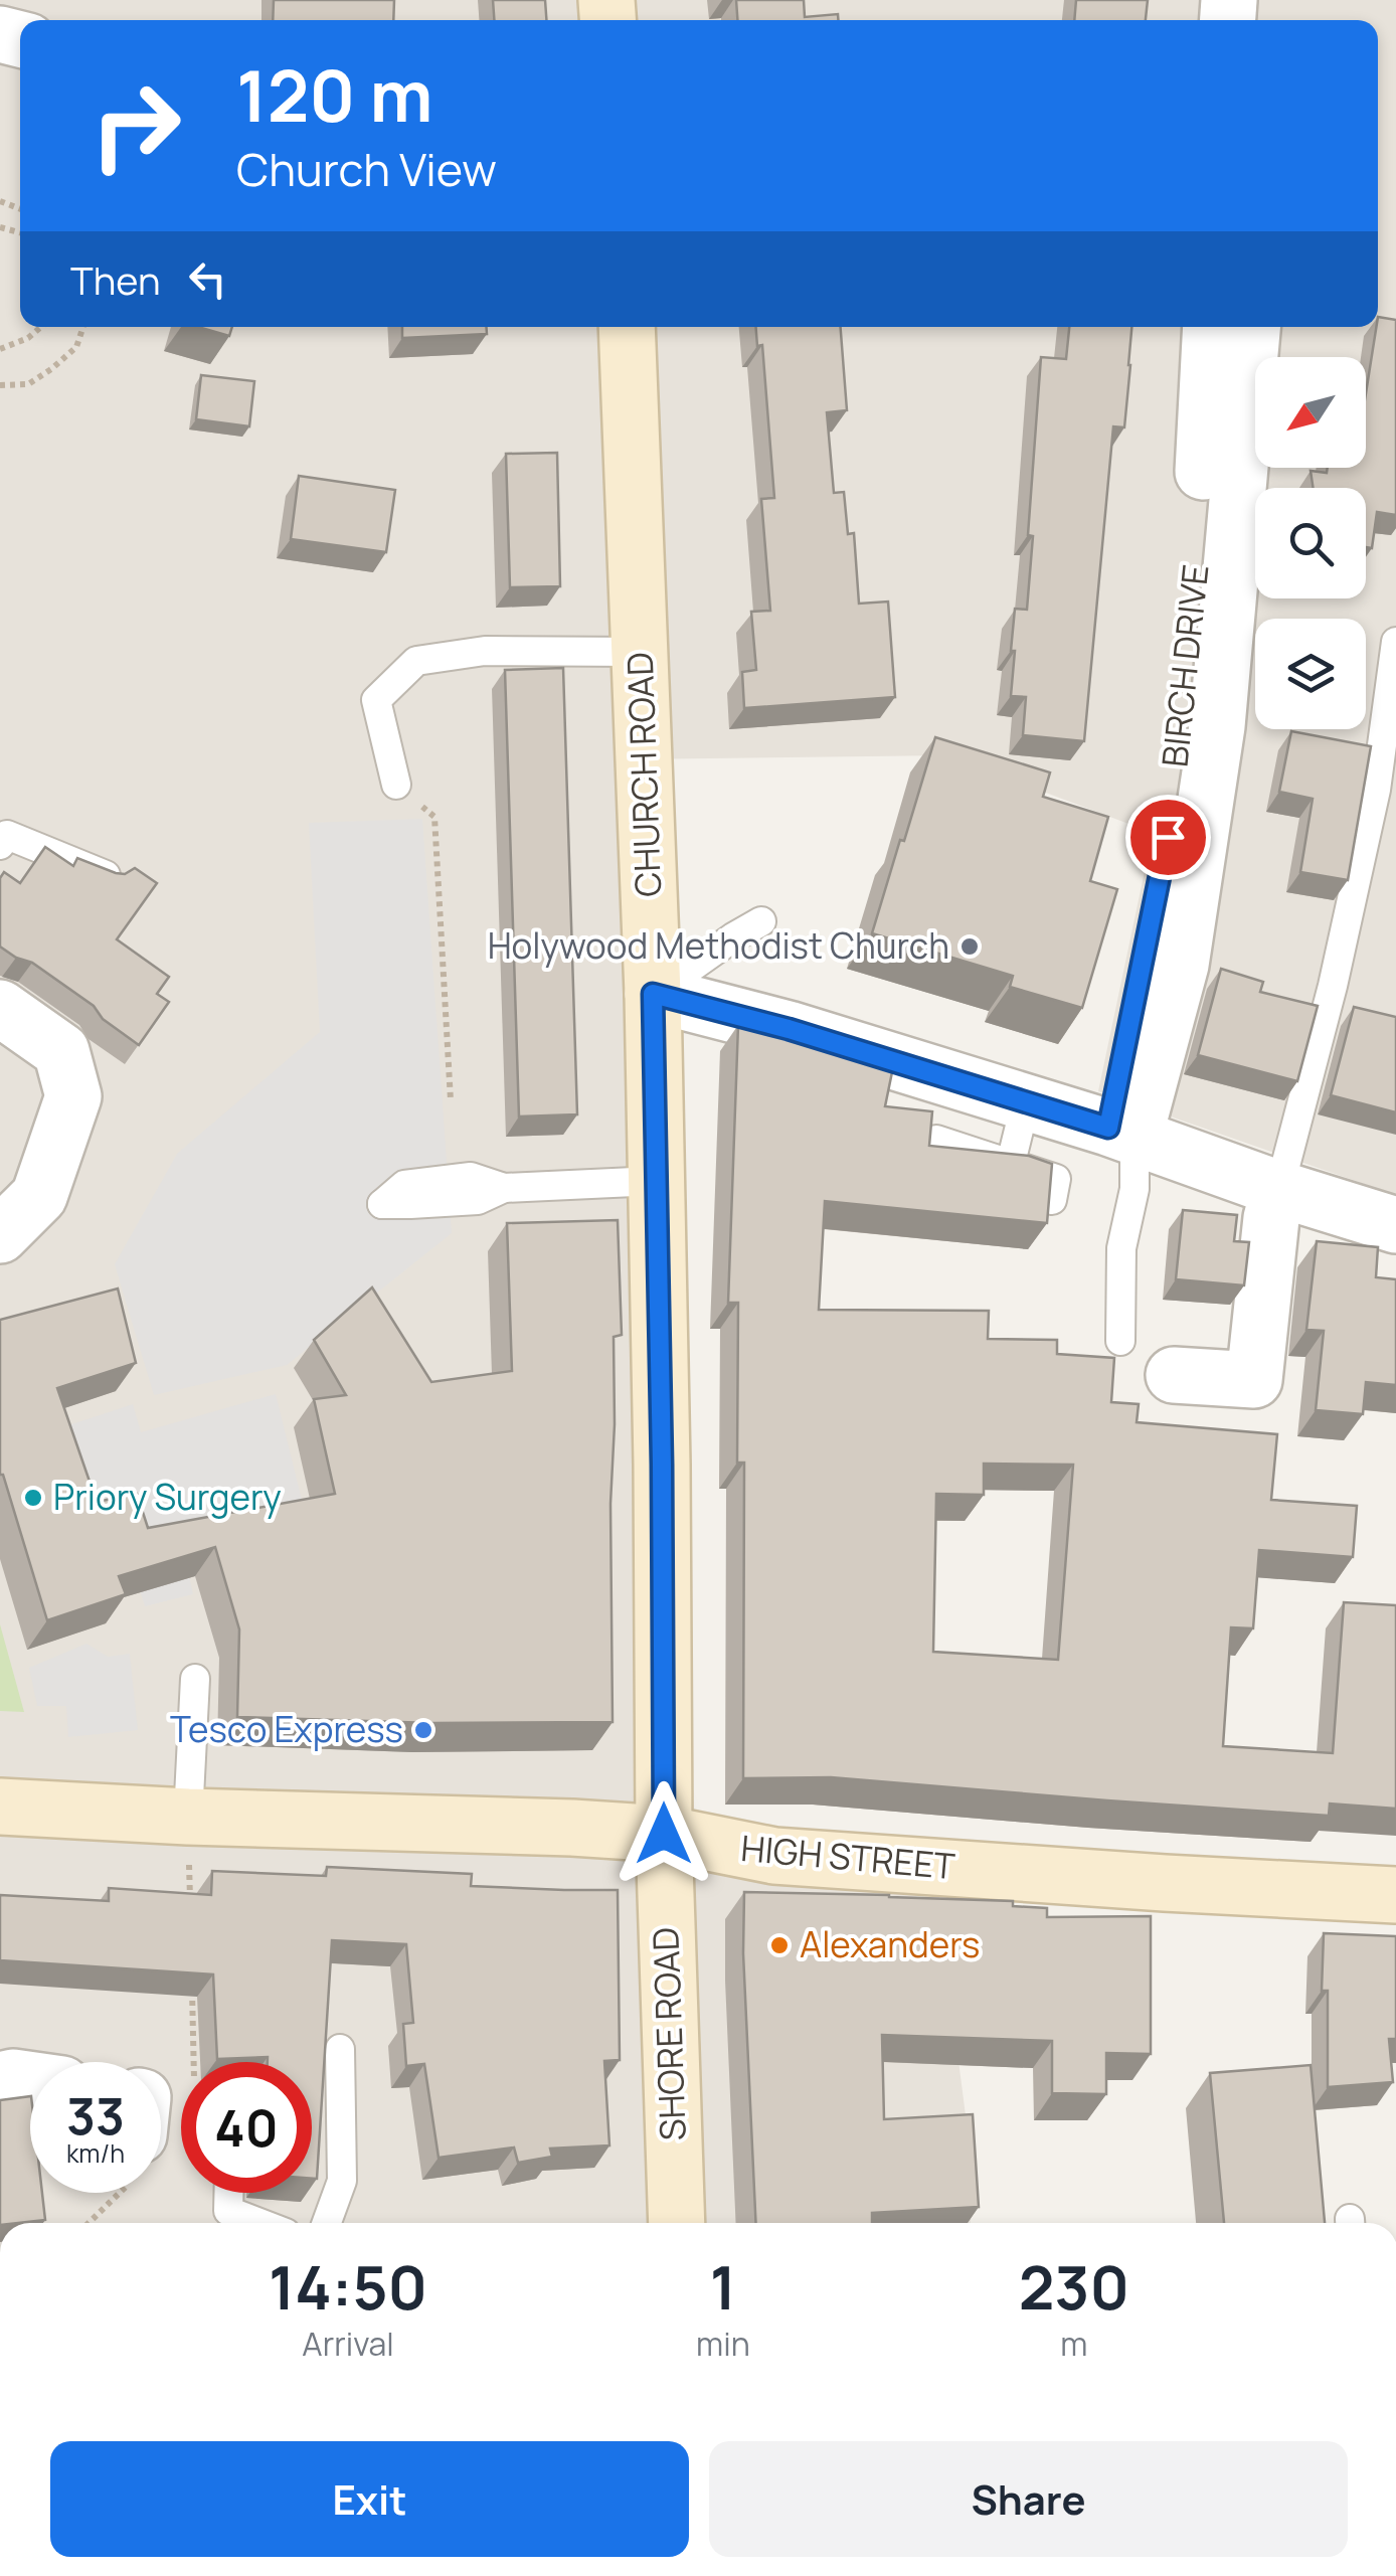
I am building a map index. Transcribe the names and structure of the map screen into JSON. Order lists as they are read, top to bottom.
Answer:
{
  "streets": {
    "street": [
      "BIRCH DRIVE",
      "CHURCH ROAD",
      "HIGH STREET",
      "SHORE ROAD"
    ]
  },
  "crossings": [
    ["CHURCH ROAD", "HIGH STREET"],
    ["CHURCH ROAD", "SHORE ROAD"],
    ["HIGH STREET", "SHORE ROAD"]
  ],
  "places": [
    "Holywood Methodist Church",
    "Priory Surgery",
    "Tesco Express",
    "Alexanders"
  ],
  "north": "bottom left",
  "page": {
    "turn": ["120 m", "Church View"],
    "then": "Then",
    "speed": "33 km/h",
    "limit": "40",
    "eta": [
      "14:50",
      "Arrival",
      "1",
      "min",
      "230",
      "m"
    ],
    "buttons": ["Exit", "Share"]
  }
}
